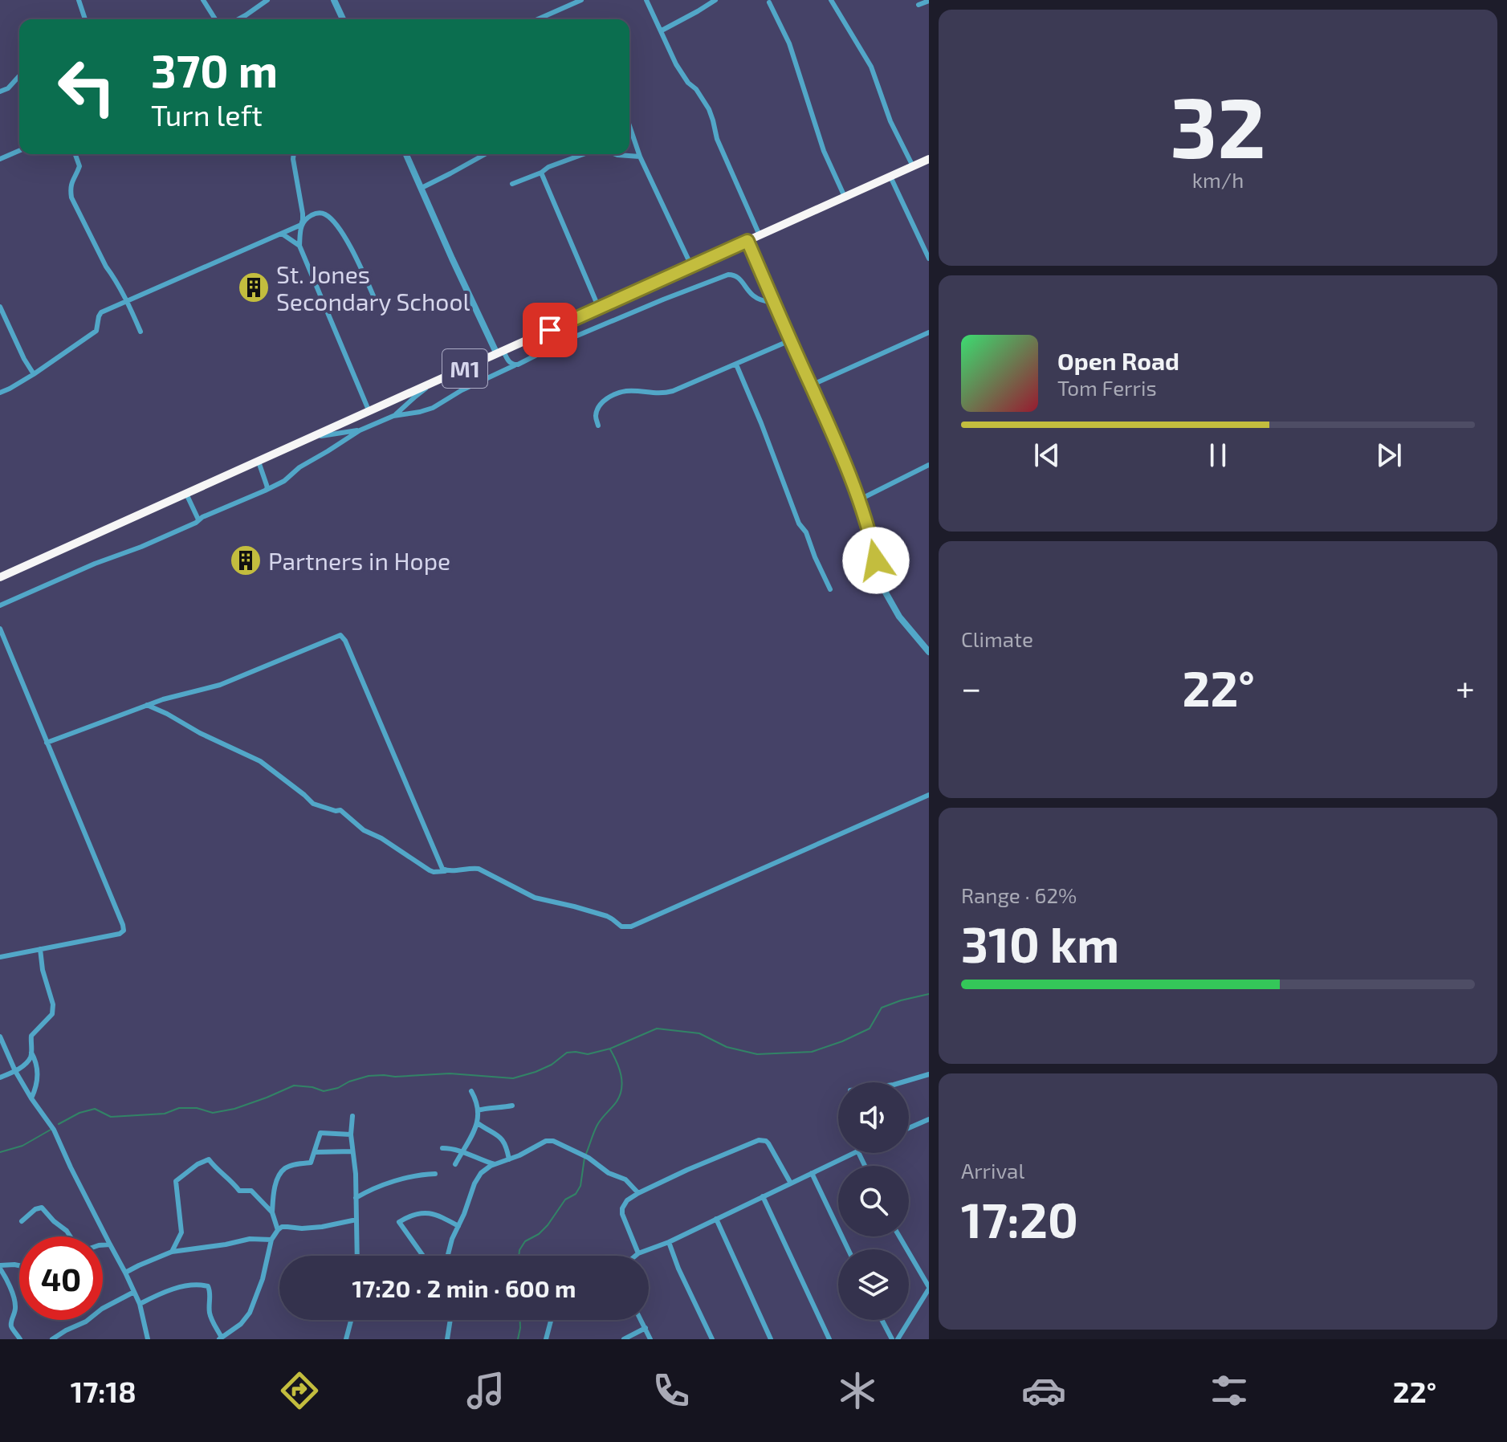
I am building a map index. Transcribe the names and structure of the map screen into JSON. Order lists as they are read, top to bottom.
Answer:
{
  "streets": {
    "highway": ["M1"]
  },
  "places": {
    "building": ["St. Jones Secondary School", "Partners in Hope"]
  },
  "page": {
    "tile": [
      ["32", "km/h"],
      "Climate",
      ["Range · 62%", "310 km"],
      ["Arrival", "17:20"]
    ],
    "turn": ["370 m", "Turn left"],
    "song": ["Open Road", "Tom Ferris"],
    "heat": ["−", "22°", "+"],
    "limit": "40",
    "trip": "17:20 · 2 min · 600 m",
    "tabs": ["17:18", "22°"]
  }
}
